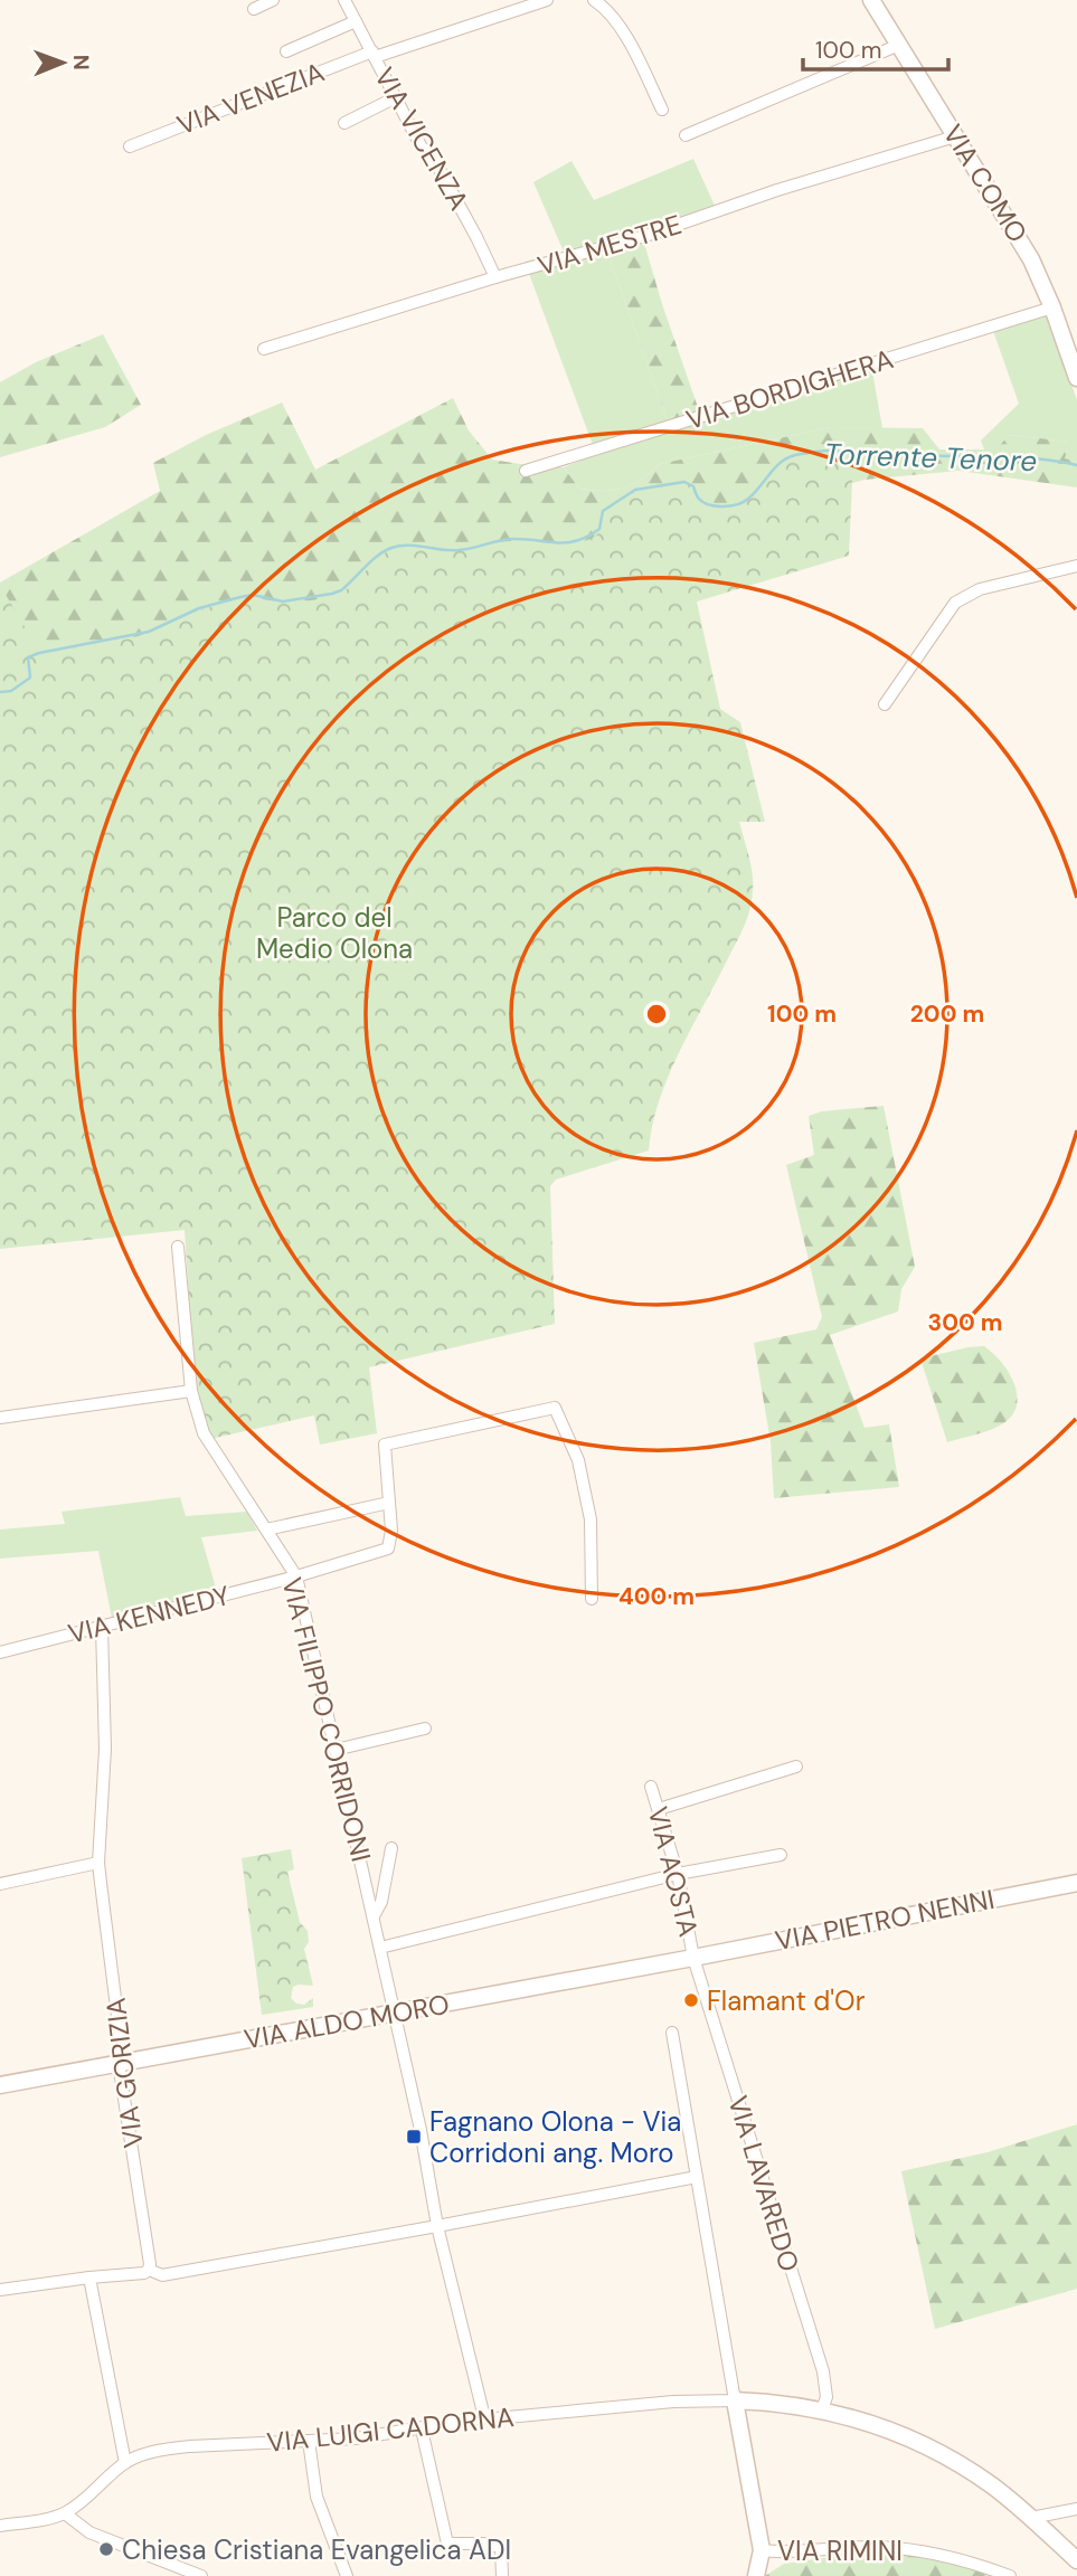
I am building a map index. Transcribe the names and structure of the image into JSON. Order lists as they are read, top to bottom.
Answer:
{
  "streets": {
    "main road": ["VIA COMO", "VIA PIETRO NENNI", "VIA ALDO MORO"],
    "street": [
      "VIA VENEZIA",
      "VIA VICENZA",
      "VIA MESTRE",
      "VIA BORDIGHERA",
      "VIA KENNEDY",
      "VIA FILIPPO CORRIDONI",
      "VIA AOSTA",
      "VIA GORIZIA",
      "VIA LAVAREDO",
      "VIA LUIGI CADORNA",
      "VIA RIMINI"
    ]
  },
  "crossings": [
    ["VIA VENEZIA", "VIA VICENZA"],
    ["VIA VICENZA", "VIA MESTRE"],
    ["VIA COMO", "VIA MESTRE"],
    ["VIA COMO", "VIA BORDIGHERA"],
    ["VIA KENNEDY", "VIA FILIPPO CORRIDONI"],
    ["VIA KENNEDY", "VIA GORIZIA"],
    ["VIA FILIPPO CORRIDONI", "VIA ALDO MORO"],
    ["VIA FILIPPO CORRIDONI", "VIA LUIGI CADORNA"],
    ["VIA AOSTA", "VIA PIETRO NENNI"],
    ["VIA AOSTA", "VIA ALDO MORO"],
    ["VIA AOSTA", "VIA LAVAREDO"],
    ["VIA PIETRO NENNI", "VIA ALDO MORO"],
    ["VIA PIETRO NENNI", "VIA LAVAREDO"],
    ["VIA ALDO MORO", "VIA GORIZIA"],
    ["VIA ALDO MORO", "VIA LAVAREDO"]
  ],
  "water": ["Torrente Tenore"],
  "parks": ["Parco del Medio Olona"],
  "places": {
    "other": ["Flamant d'Or", "Chiesa Cristiana Evangelica ADI"],
    "transit": ["Fagnano Olona - Via Corridoni ang. Moro"]
  },
  "scale_bar": "100 m",
  "north": "right",
  "rings": [
    "100 m",
    "200 m",
    "300 m",
    "400 m"
  ]
}
